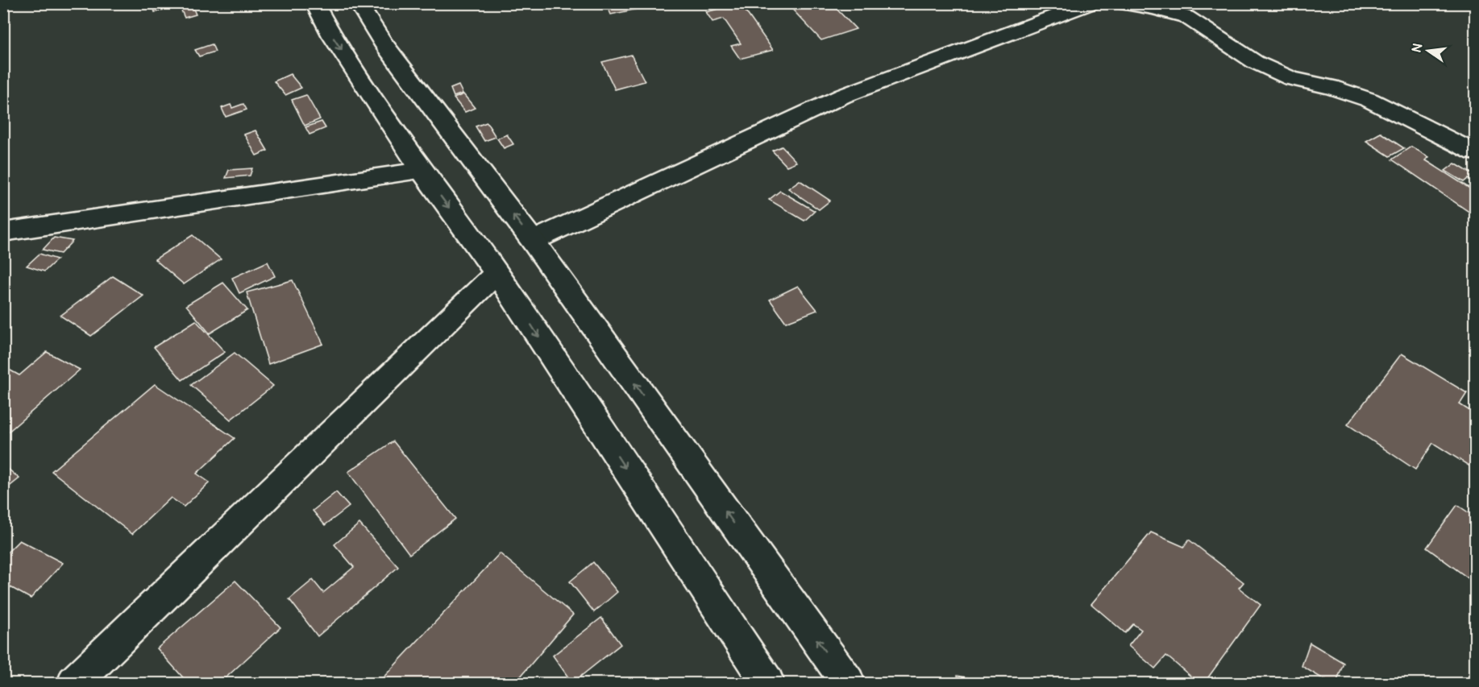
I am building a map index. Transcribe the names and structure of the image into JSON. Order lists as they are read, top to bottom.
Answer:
{
  "north": "left"
}
